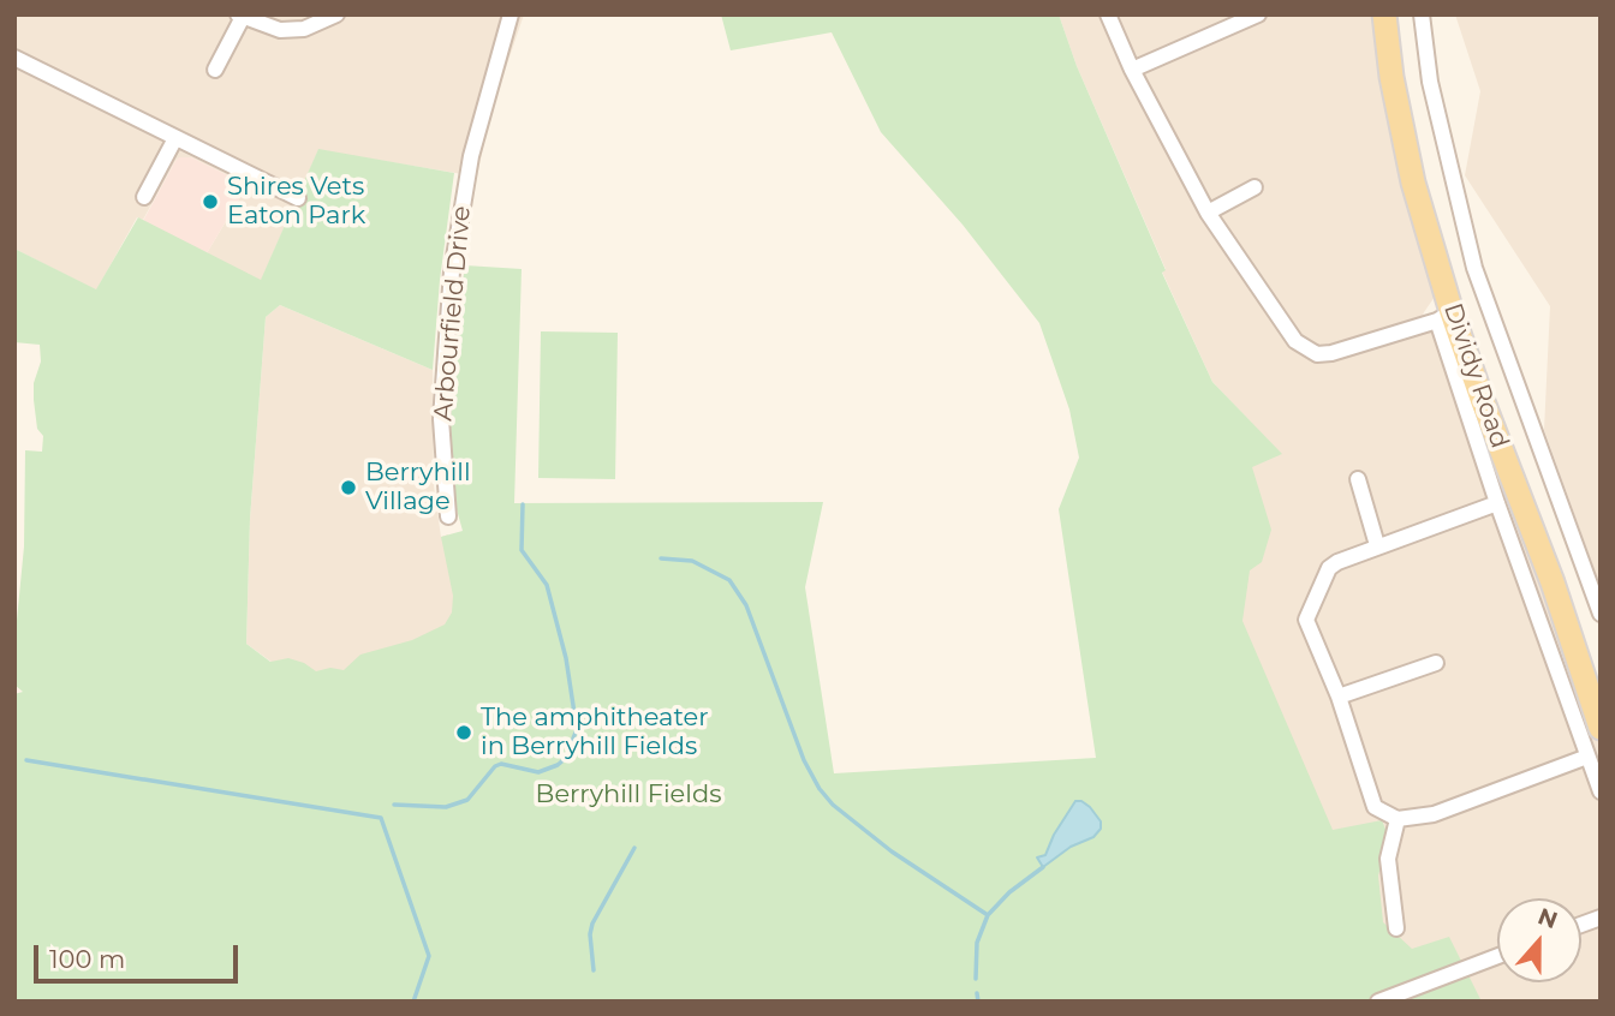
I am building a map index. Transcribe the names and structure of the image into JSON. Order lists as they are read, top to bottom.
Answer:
{
  "streets": {
    "main road": ["Dividy Road"],
    "street": ["Arbourfield Drive"]
  },
  "parks": ["Berryhill Fields"],
  "places": ["Shires Vets Eaton Park", "Berryhill Village", "The amphitheater in Berryhill Fields"],
  "scale_bar": "100 m",
  "north": "top"
}
